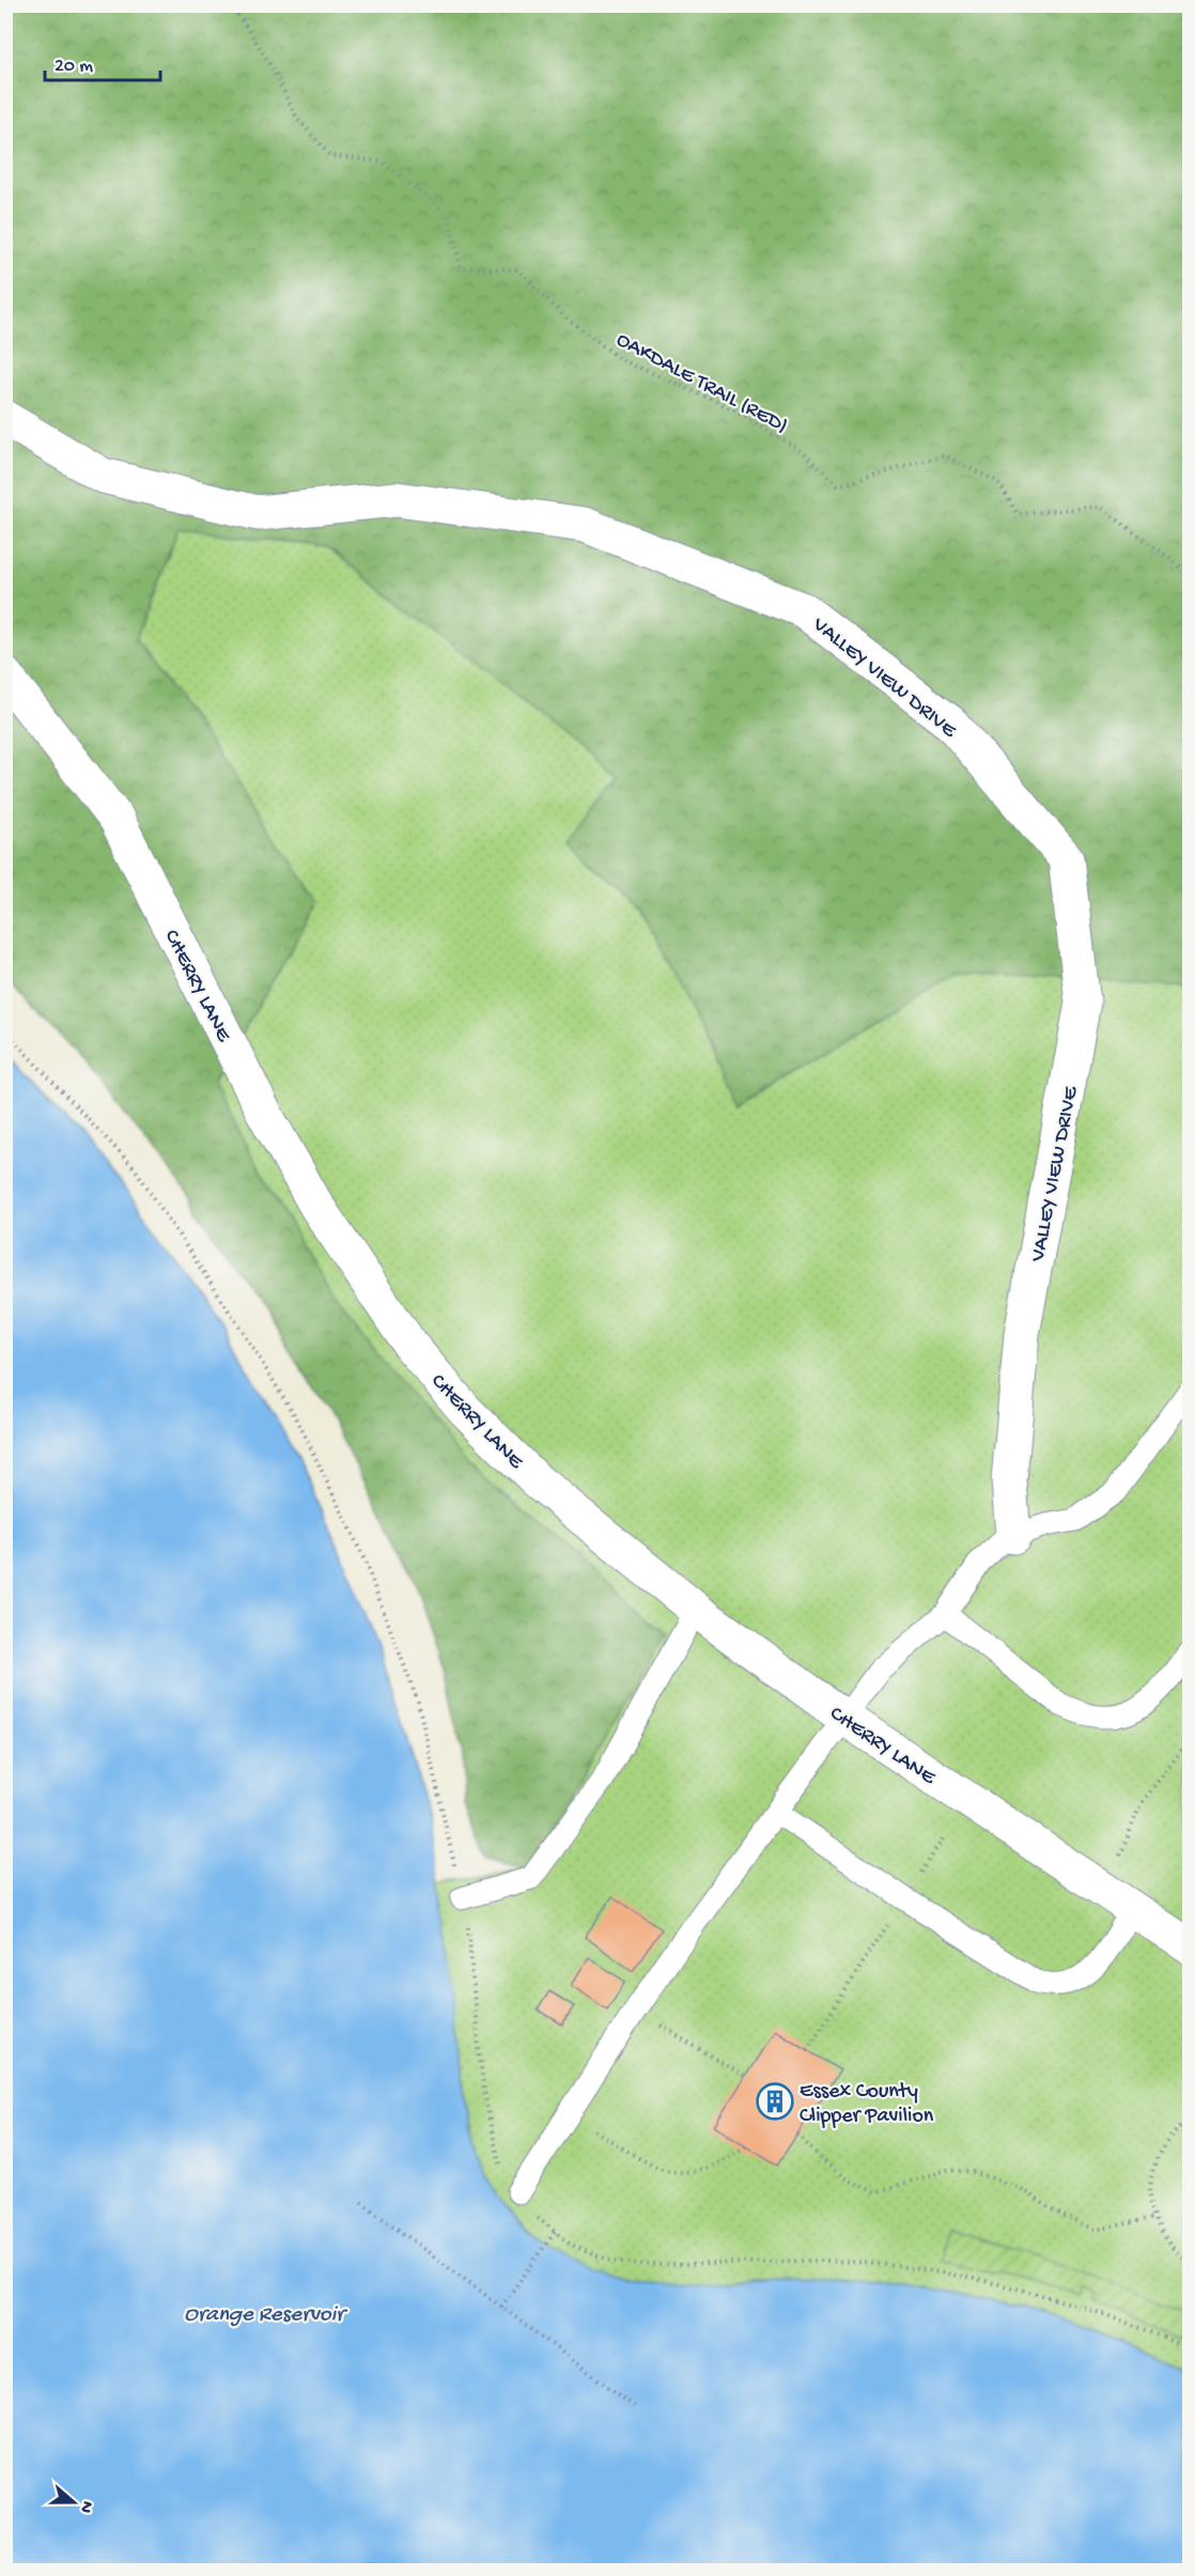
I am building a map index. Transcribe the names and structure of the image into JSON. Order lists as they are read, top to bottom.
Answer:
{
  "streets": {
    "street": ["VALLEY VIEW DRIVE", "CHERRY LANE"],
    "path": ["OAKDALE TRAIL (RED)"]
  },
  "water": ["Orange Reservoir"],
  "places": {
    "building": ["Essex County Clipper Pavilion"]
  },
  "scale_bar": "20 m",
  "north": "right"
}
